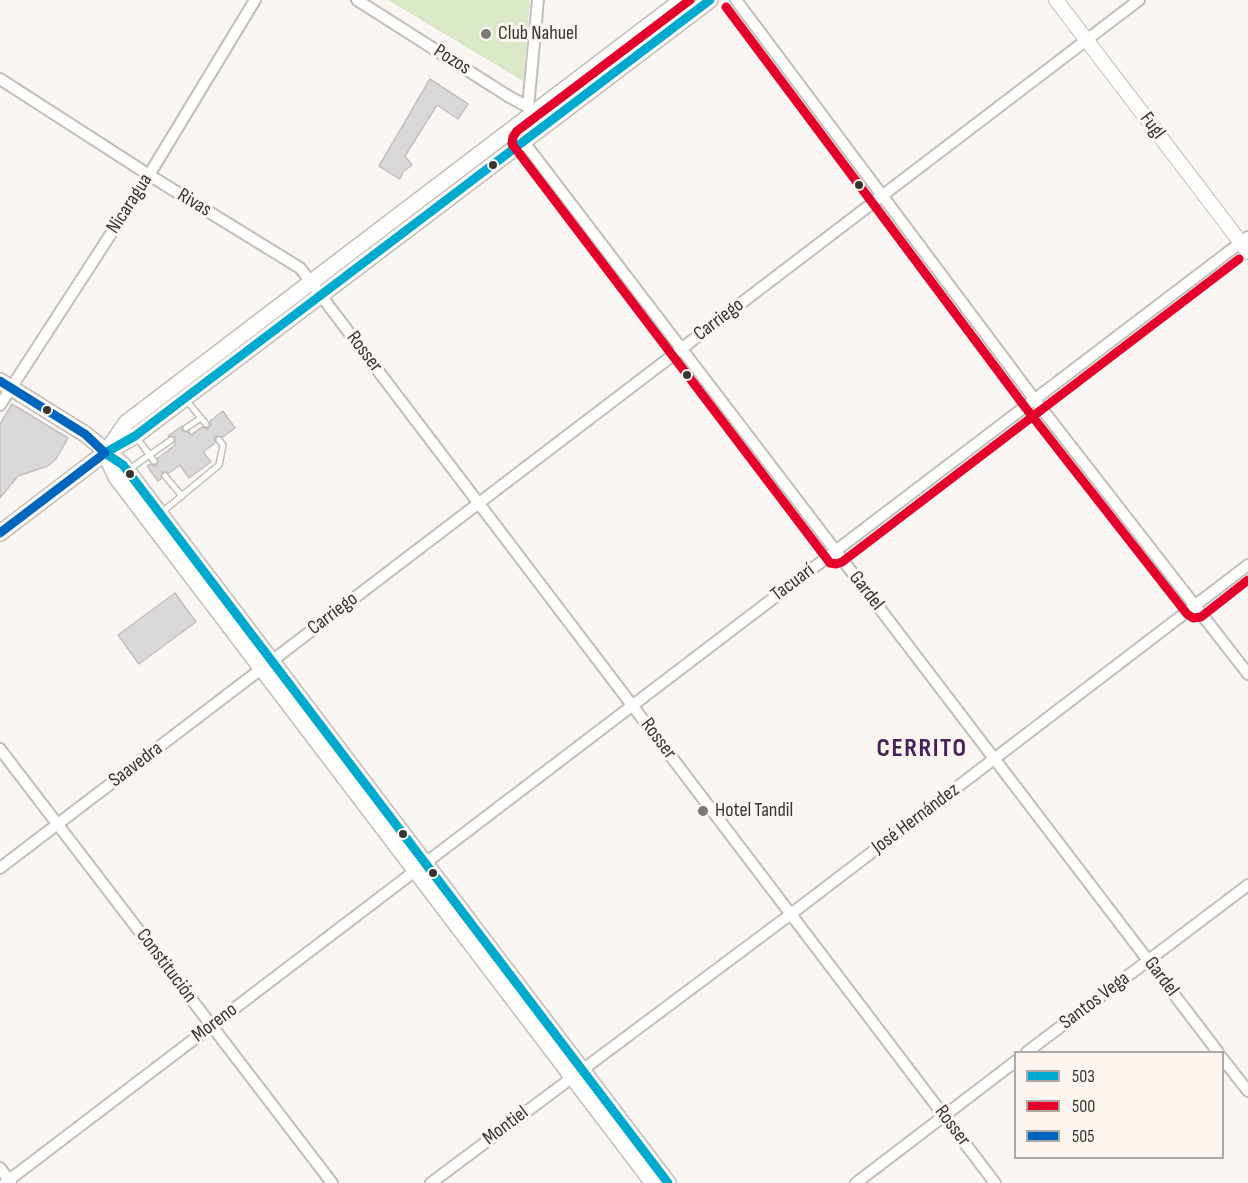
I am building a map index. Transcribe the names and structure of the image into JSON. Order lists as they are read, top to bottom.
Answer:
{
  "streets": {
    "street": [
      "Pozos",
      "Fugl",
      "Rivas",
      "Nicaragua",
      "Carriego",
      "Rosser",
      "Tacuarí",
      "Gardel",
      "Saavedra",
      "José Hernández",
      "Constitución",
      "Santos Vega",
      "Moreno",
      "Montiel"
    ]
  },
  "crossings": [
    ["Fugl", "Carriego"],
    ["Fugl", "Tacuarí"],
    ["Rivas", "Nicaragua"],
    ["Rivas", "Rosser"],
    ["Carriego", "Rosser"],
    ["Carriego", "Gardel"],
    ["Carriego", "Saavedra"],
    ["Rosser", "Tacuarí"],
    ["Rosser", "José Hernández"],
    ["Tacuarí", "Gardel"],
    ["Tacuarí", "Moreno"],
    ["Gardel", "José Hernández"],
    ["Gardel", "Santos Vega"],
    ["Saavedra", "Constitución"],
    ["José Hernández", "Montiel"],
    ["Constitución", "Moreno"]
  ],
  "districts": ["CERRITO"],
  "places": ["Club Nahuel", "Hotel Tandil"],
  "lines": ["transit line 503", "transit line 500", "transit line 505"],
  "legend": ["503", "500", "505"]
}
